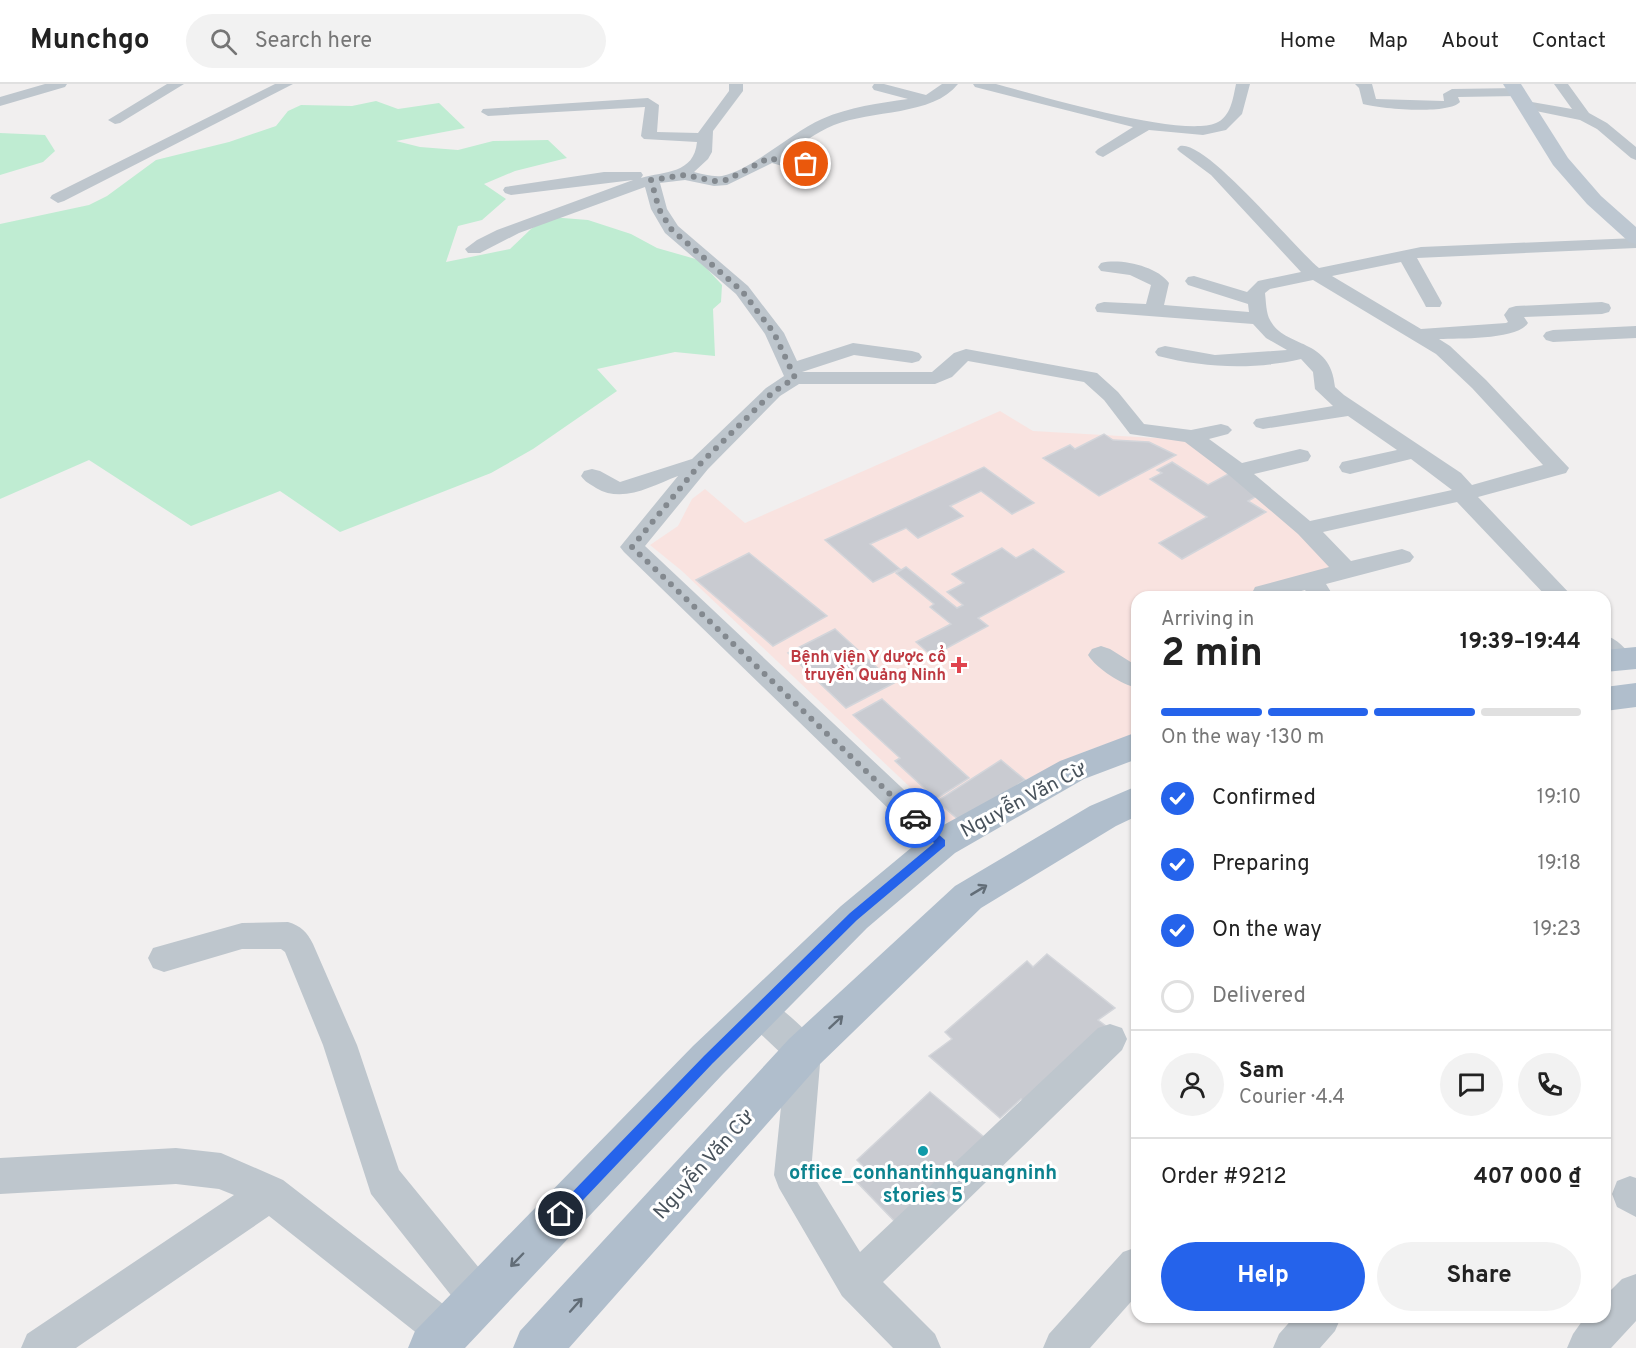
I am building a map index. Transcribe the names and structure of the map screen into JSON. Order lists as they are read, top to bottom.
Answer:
{
  "streets": {
    "main road": ["Nguyễn Văn Cừ"]
  },
  "places": {
    "health": ["Bệnh viện Y dược cổ truyền Quảng Ninh"],
    "other": ["office_conhantinhquangninh stories 5"]
  },
  "page": {
    "header": "Munchgo",
    "search": "Search here",
    "nav": [
      "Home",
      "Map",
      "About",
      "Contact"
    ],
    "heading": ["2 min", "Arriving in", "19:39–19:44"],
    "panel": [
      "Sam",
      "Courier · 4.4",
      "Order #9212",
      "407 000 ₫"
    ],
    "bar": "On the way · 130 m",
    "list": [
      ["Confirmed", "19:10"],
      ["Preparing", "19:18"],
      ["On the way", "19:23"],
      "Delivered"
    ],
    "buttons": ["Help", "Share"]
  }
}
